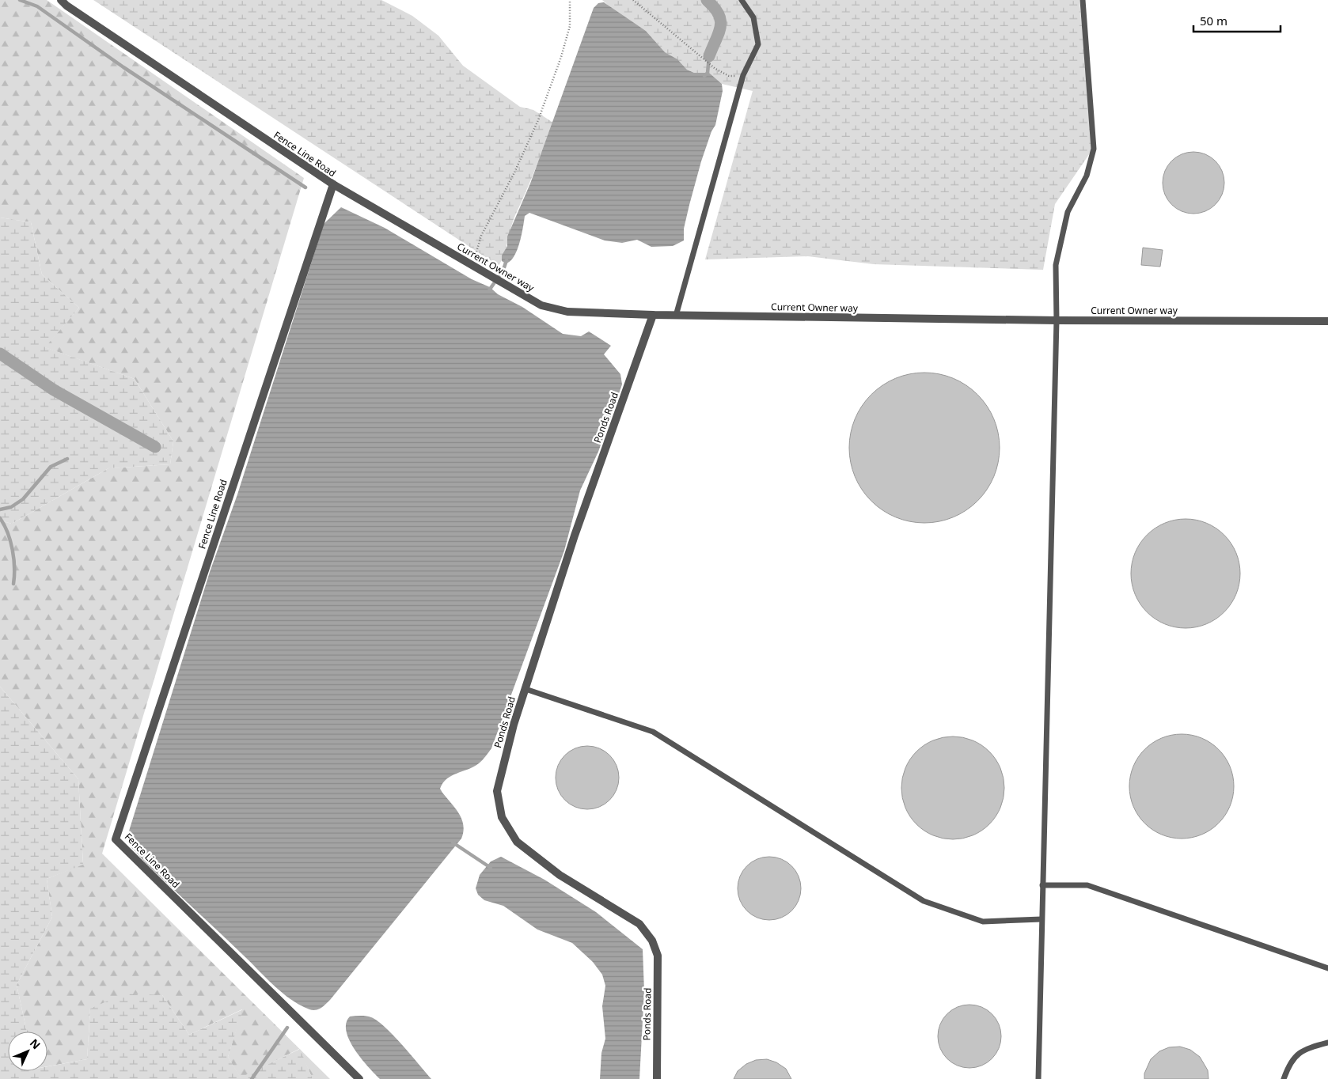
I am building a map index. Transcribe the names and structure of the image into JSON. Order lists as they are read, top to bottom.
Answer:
{
  "streets": {
    "street": ["Fence Line Road", "Current Owner way", "Ponds Road"]
  },
  "crossings": [
    ["Fence Line Road", "Current Owner way"],
    ["Current Owner way", "Ponds Road"]
  ],
  "scale_bar": "50 m",
  "north": "top right"
}
